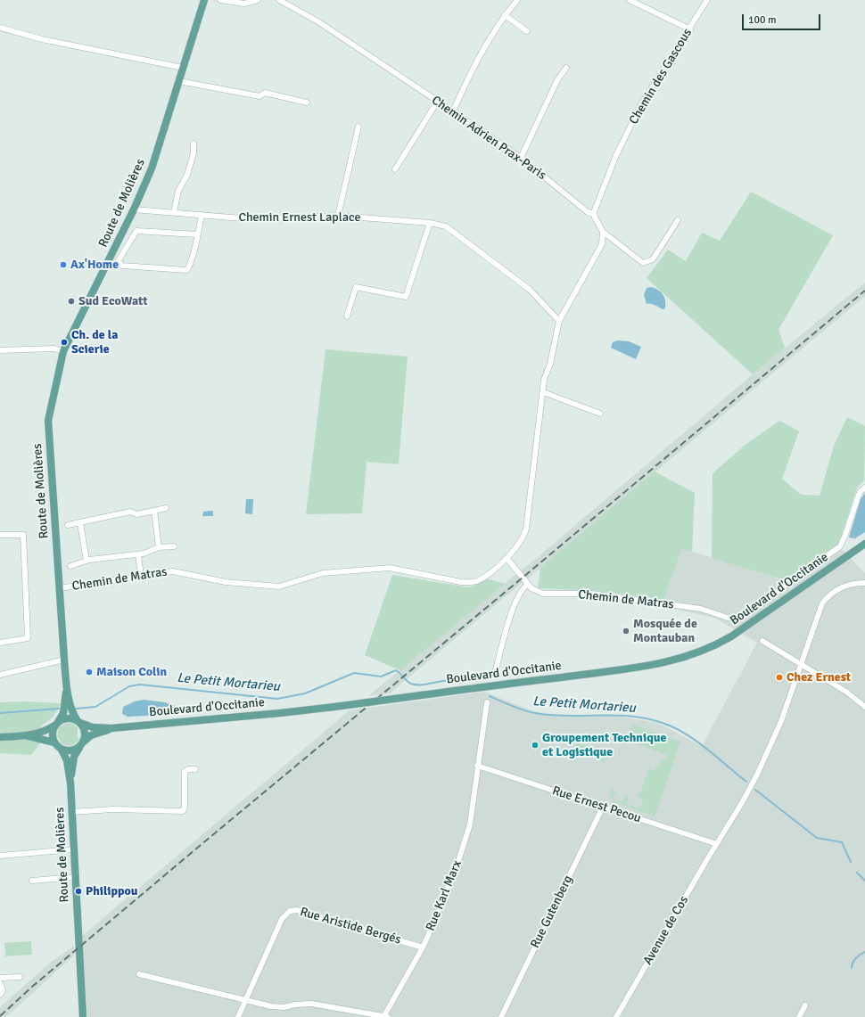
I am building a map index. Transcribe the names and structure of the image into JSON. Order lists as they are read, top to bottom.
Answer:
{
  "streets": {
    "main road": ["Route de Molières", "Boulevard d'Occitanie"],
    "street": [
      "Chemin des Gascous",
      "Chemin Adrien Prax-Paris",
      "Chemin Ernest Laplace",
      "Chemin de Matras",
      "Rue Ernest Pecou",
      "Rue Karl Marx",
      "Rue Gutenberg",
      "Rue Aristide Bergés",
      "Avenue de Cos"
    ]
  },
  "crossings": [
    ["Chemin des Gascous", "Chemin Adrien Prax-Paris"],
    ["Route de Molières", "Chemin Ernest Laplace"],
    ["Route de Molières", "Chemin de Matras"],
    ["Route de Molières", "Boulevard d'Occitanie"],
    ["Rue Ernest Pecou", "Rue Karl Marx"],
    ["Rue Ernest Pecou", "Rue Gutenberg"],
    ["Rue Ernest Pecou", "Avenue de Cos"],
    ["Rue Karl Marx", "Rue Aristide Bergés"]
  ],
  "water": ["Le Petit Mortarieu"],
  "places": [
    "Ax'Home",
    "Sud EcoWatt",
    "Ch. de la Scierie",
    "Mosquée de Montauban",
    "Maison Colin",
    "Chez Ernest",
    "Groupement Technique et Logistique",
    "Philippou"
  ],
  "scale_bar": "100 m"
}
